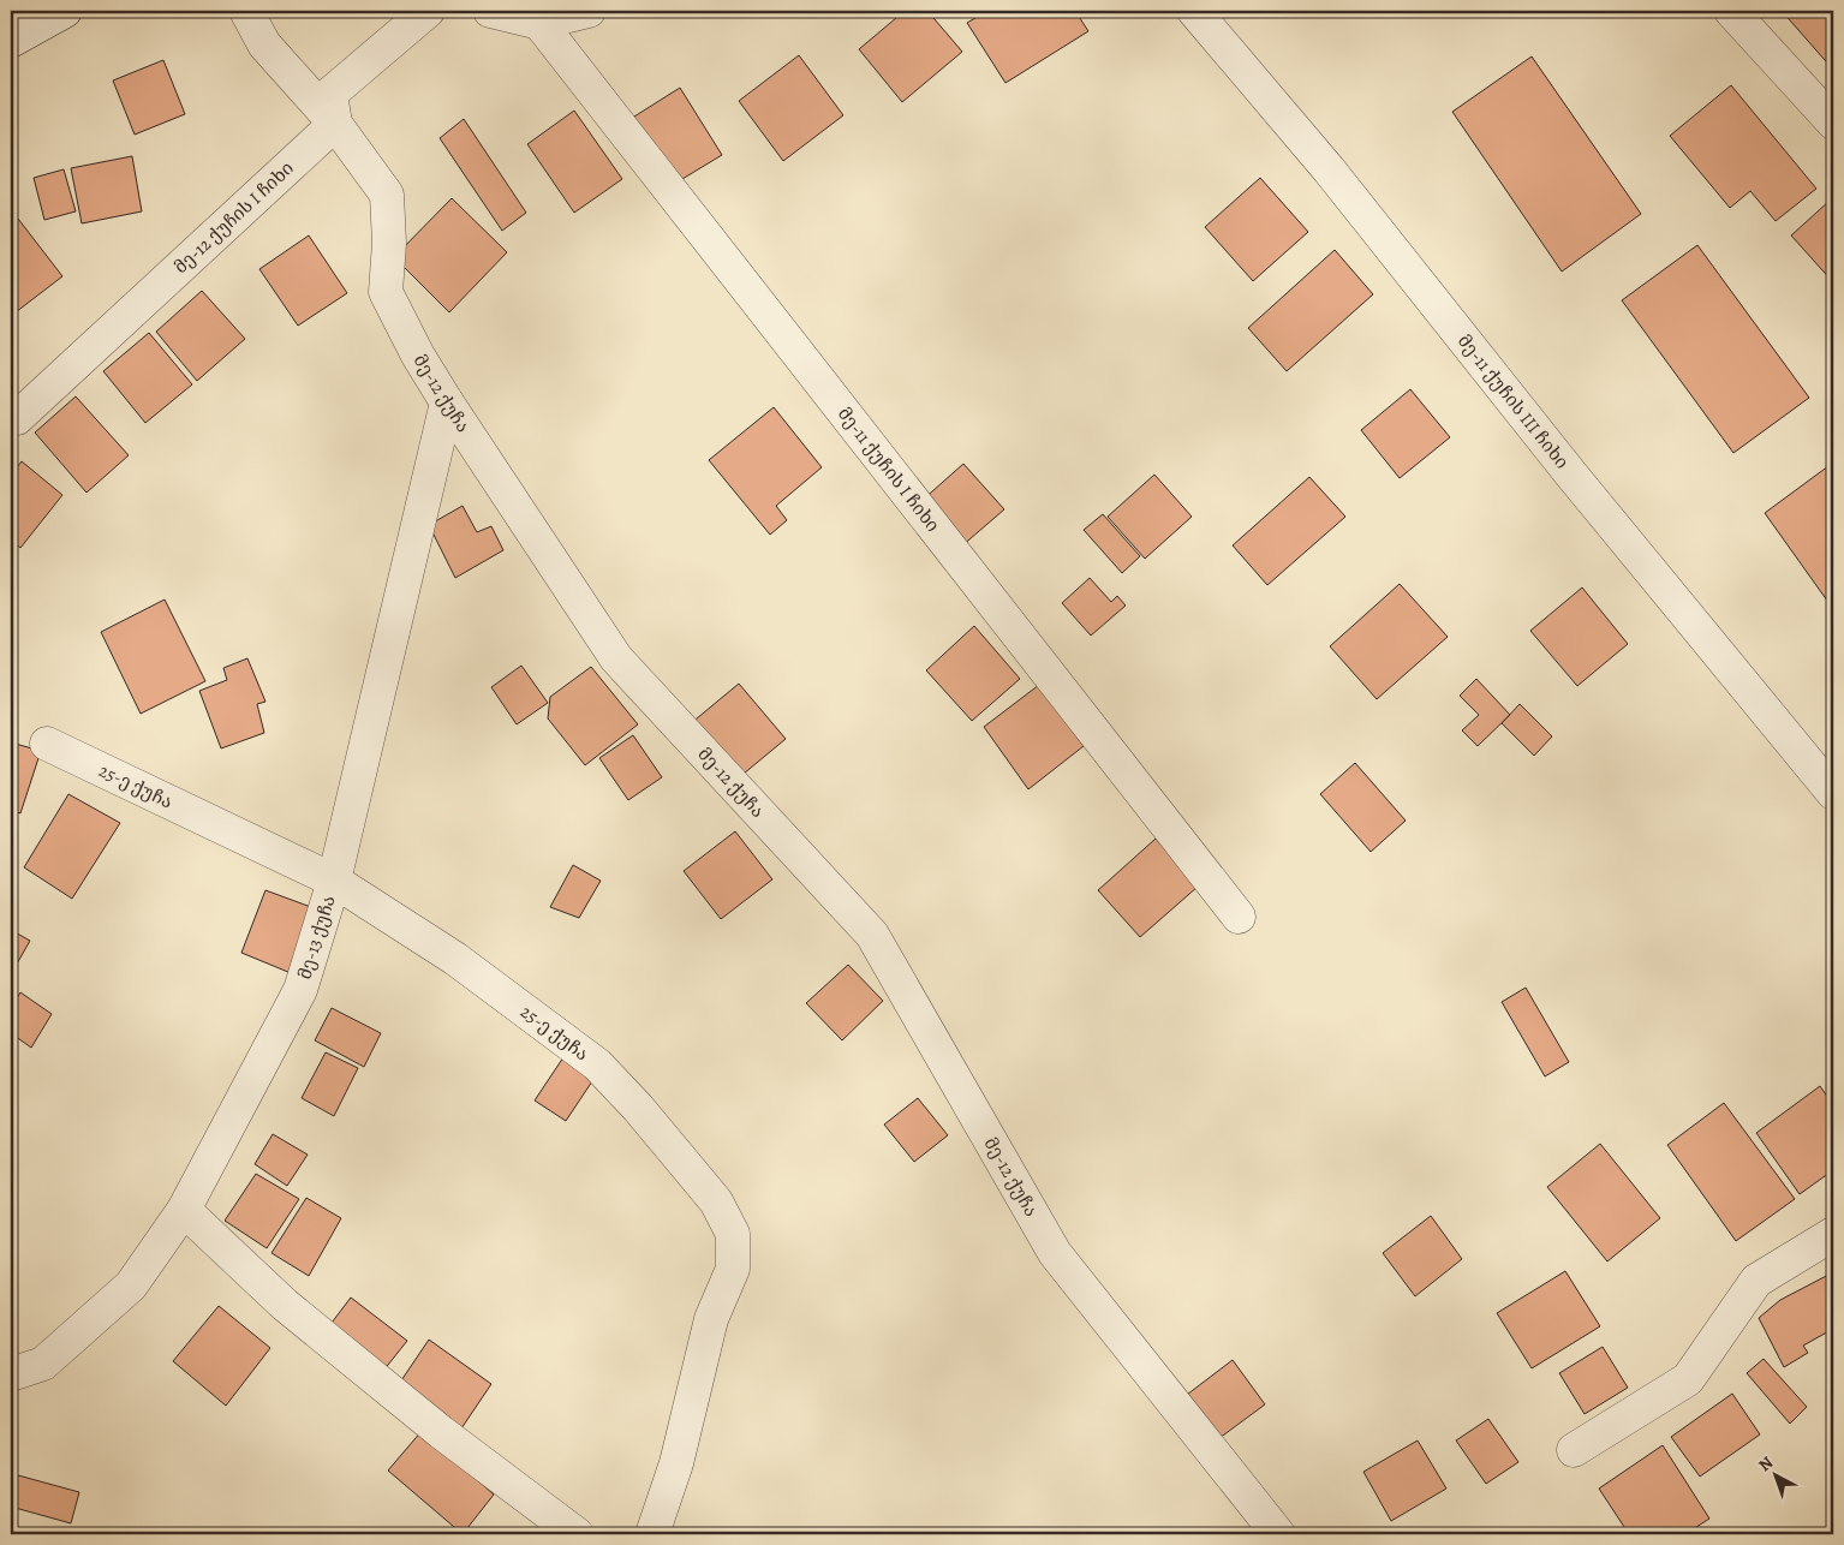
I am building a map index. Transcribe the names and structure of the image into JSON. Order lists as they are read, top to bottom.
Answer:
{
  "streets": {
    "street": [
      "მე-12 ქუჩის I ჩიხი",
      "მე-12 ქუჩა",
      "მე-11 ქუჩის III ჩიხი",
      "მე-11 ქუჩის I ჩიხი",
      "25-ე ქუჩა",
      "მე-13 ქუჩა"
    ]
  },
  "crossings": [
    ["მე-12 ქუჩის I ჩიხი", "მე-12 ქუჩა"],
    ["მე-12 ქუჩა", "მე-13 ქუჩა"],
    ["25-ე ქუჩა", "მე-13 ქუჩა"]
  ],
  "north": "top left"
}
